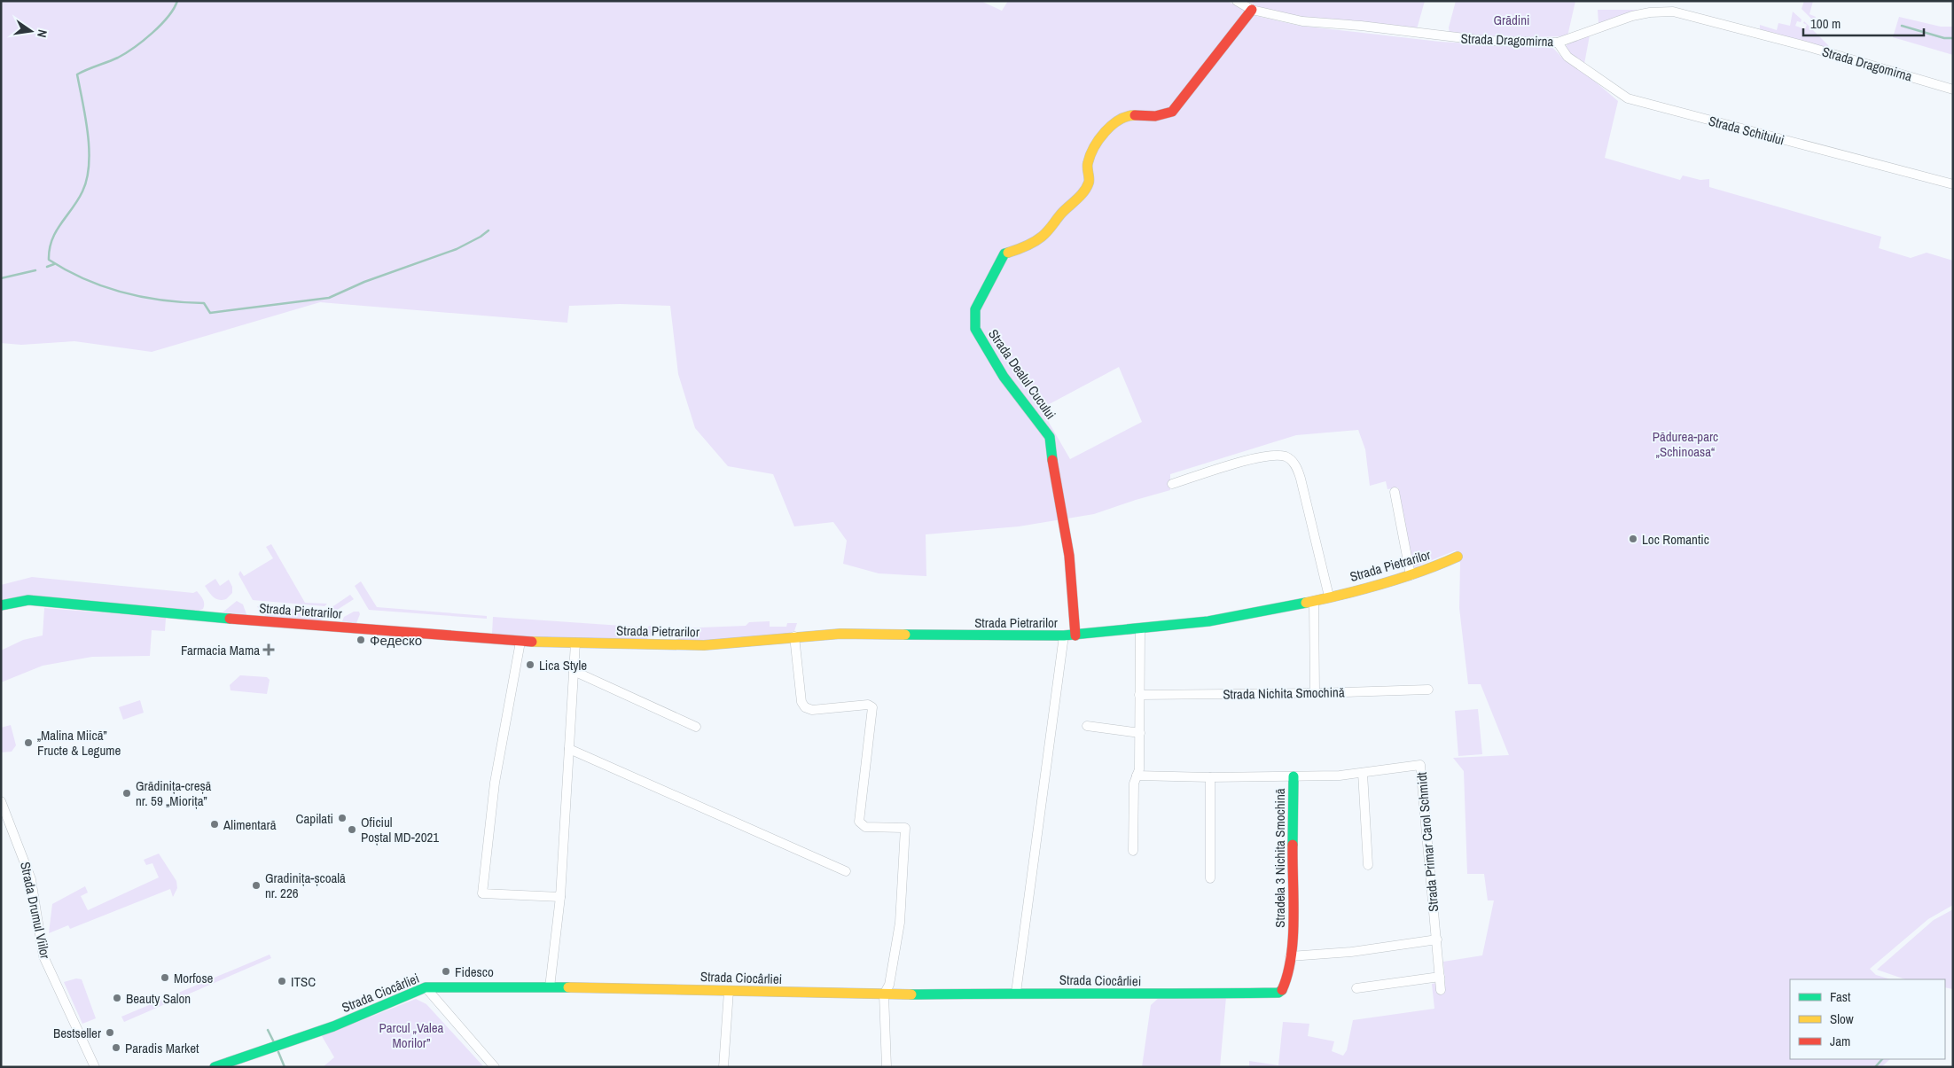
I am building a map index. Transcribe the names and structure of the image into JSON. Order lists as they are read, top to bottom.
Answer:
{
  "streets": {
    "street": [
      "Strada Dragomirna",
      "Strada Schitului",
      "Strada Dealul Cucului",
      "Strada Pietrarilor",
      "Strada Nichita Smochină",
      "Strada Primar Carol Schmidt",
      "Stradela 3 Nichita Smochină",
      "Strada Drumul Viilor",
      "Strada Ciocârliei"
    ]
  },
  "crossings": [
    ["Strada Dragomirna", "Strada Schitului"],
    ["Strada Dragomirna", "Strada Dealul Cucului"],
    ["Strada Dealul Cucului", "Strada Pietrarilor"],
    ["Strada Primar Carol Schmidt", "Stradela 3 Nichita Smochină"],
    ["Stradela 3 Nichita Smochină", "Strada Ciocârliei"]
  ],
  "parks": ["Grădini", "Pădurea-parc „Schinoasa“", "Parcul „Valea Morilor”"],
  "places": {
    "other": [
      "Loc Romantic",
      "Федеско",
      "Lica Style",
      "„Malina Miică” Fructe & Legume",
      "Grădinița-creșă nr. 59 „Miorița”",
      "Capilati",
      "Alimentară",
      "Oficiul Poștal MD-2021",
      "Gradinița-școală nr. 226",
      "Fidesco",
      "Morfose",
      "ITSC",
      "Beauty Salon",
      "Bestseller",
      "Paradis Market"
    ],
    "health": ["Farmacia Mama"]
  },
  "legend": ["Fast", "Slow", "Jam"],
  "scale_bar": "100 m",
  "north": "right"
}
